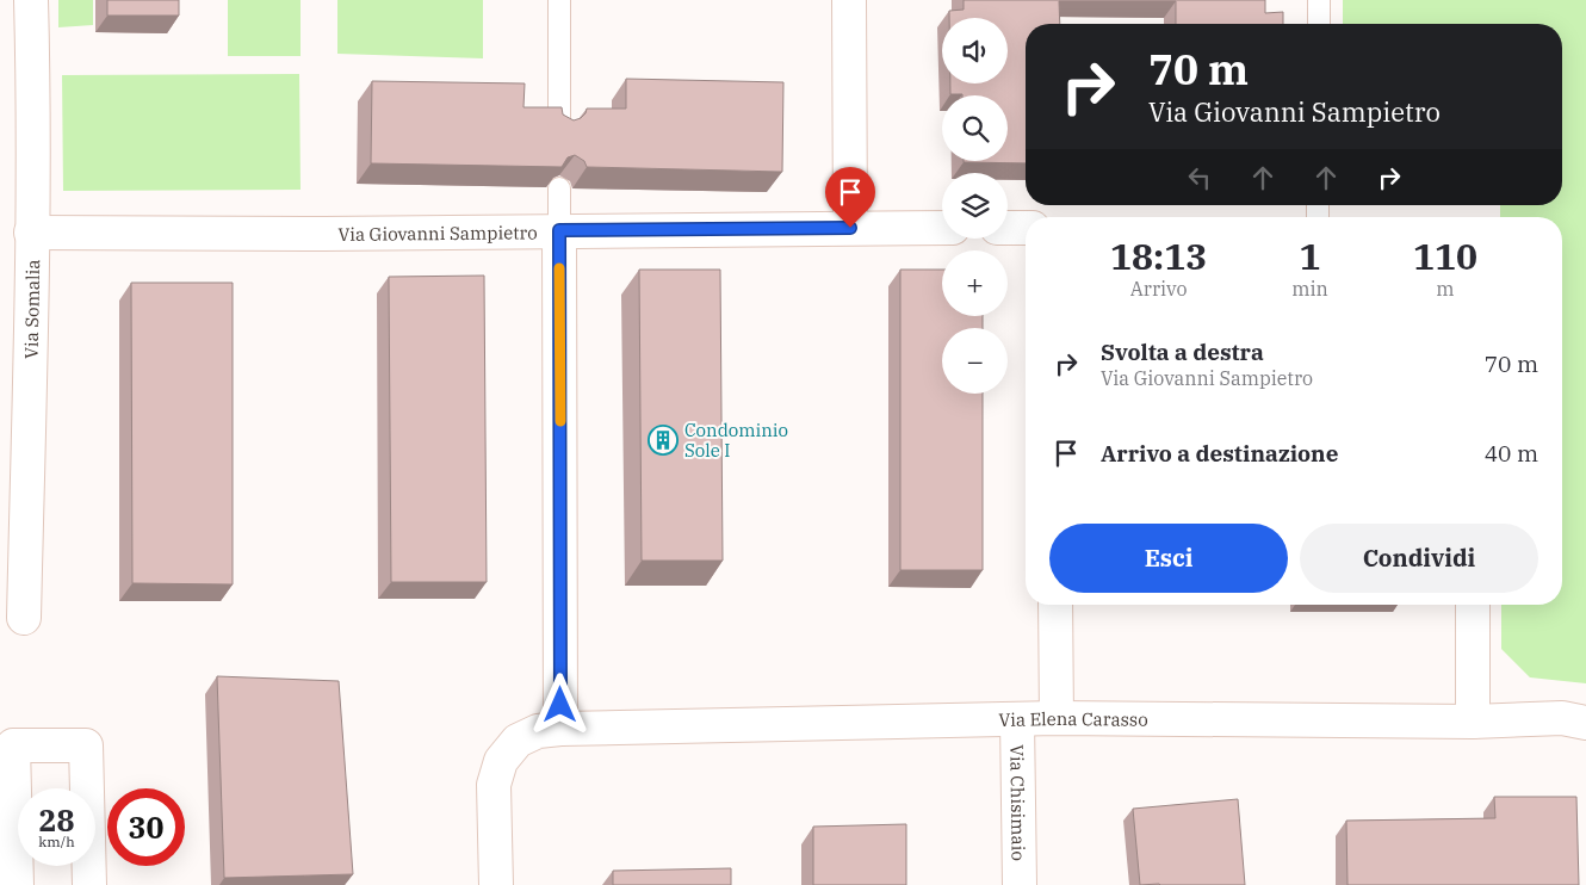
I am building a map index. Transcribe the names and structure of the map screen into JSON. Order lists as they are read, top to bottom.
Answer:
{
  "streets": {
    "street": [
      "Via Giovanni Sampietro",
      "Via Somalia",
      "Via Elena Carasso",
      "Via Chisimaio"
    ]
  },
  "crossings": [
    ["Via Giovanni Sampietro", "Via Somalia"],
    ["Via Elena Carasso", "Via Chisimaio"]
  ],
  "places": {
    "building": ["Condominio Sole I"]
  },
  "page": {
    "map_buttons": ["+", "−"],
    "turn": ["70 m", "Via Giovanni Sampietro"],
    "eta": [
      "18:13",
      "Arrivo",
      "1",
      "min",
      "110",
      "m"
    ],
    "list": [
      {
        "name": "Svolta a destra",
        "note": "Via Giovanni Sampietro",
        "value": "70 m"
      },
      {
        "name": "Arrivo a destinazione",
        "value": "40 m"
      }
    ],
    "buttons": ["Esci", "Condividi"],
    "speed": "28 km/h",
    "limit": "30"
  }
}
